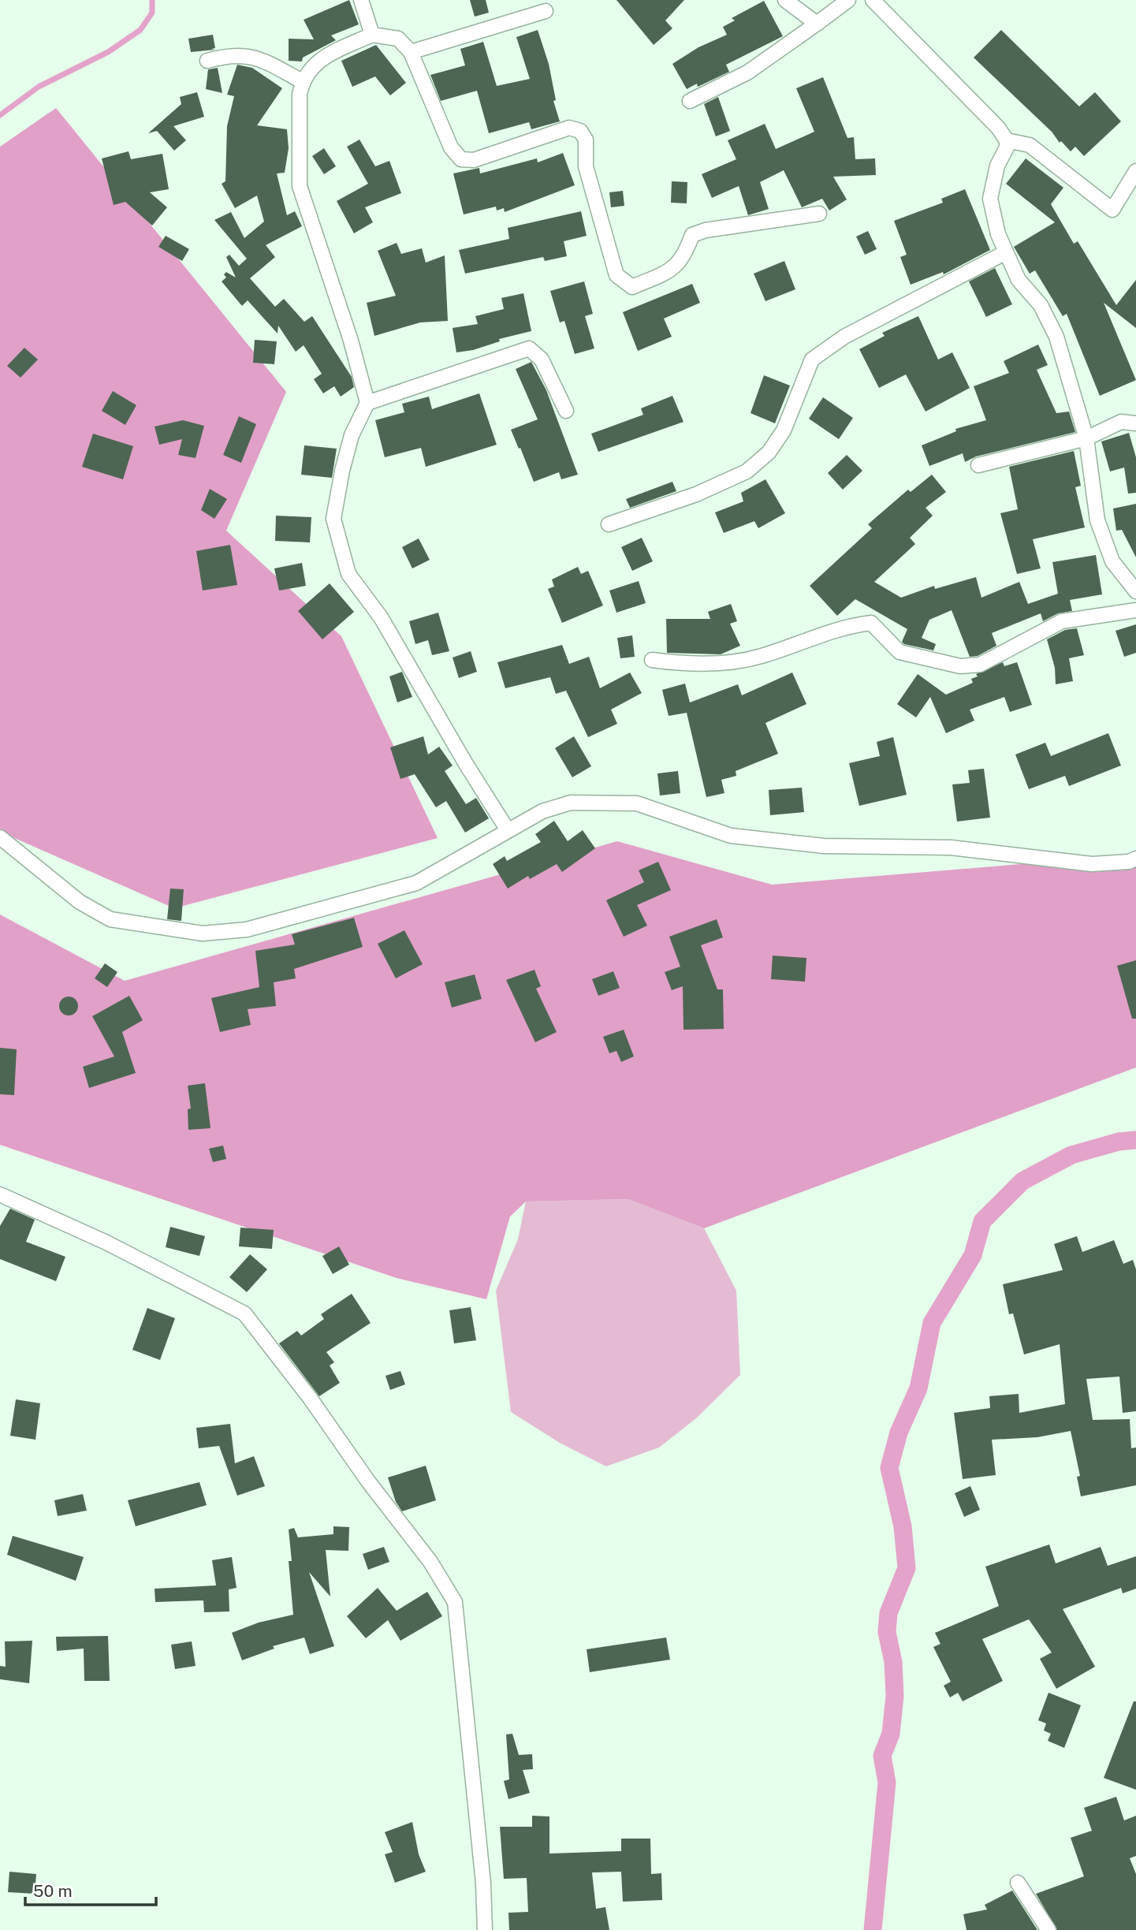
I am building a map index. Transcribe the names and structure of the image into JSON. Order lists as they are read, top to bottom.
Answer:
{
  "scale_bar": "50 m"
}
